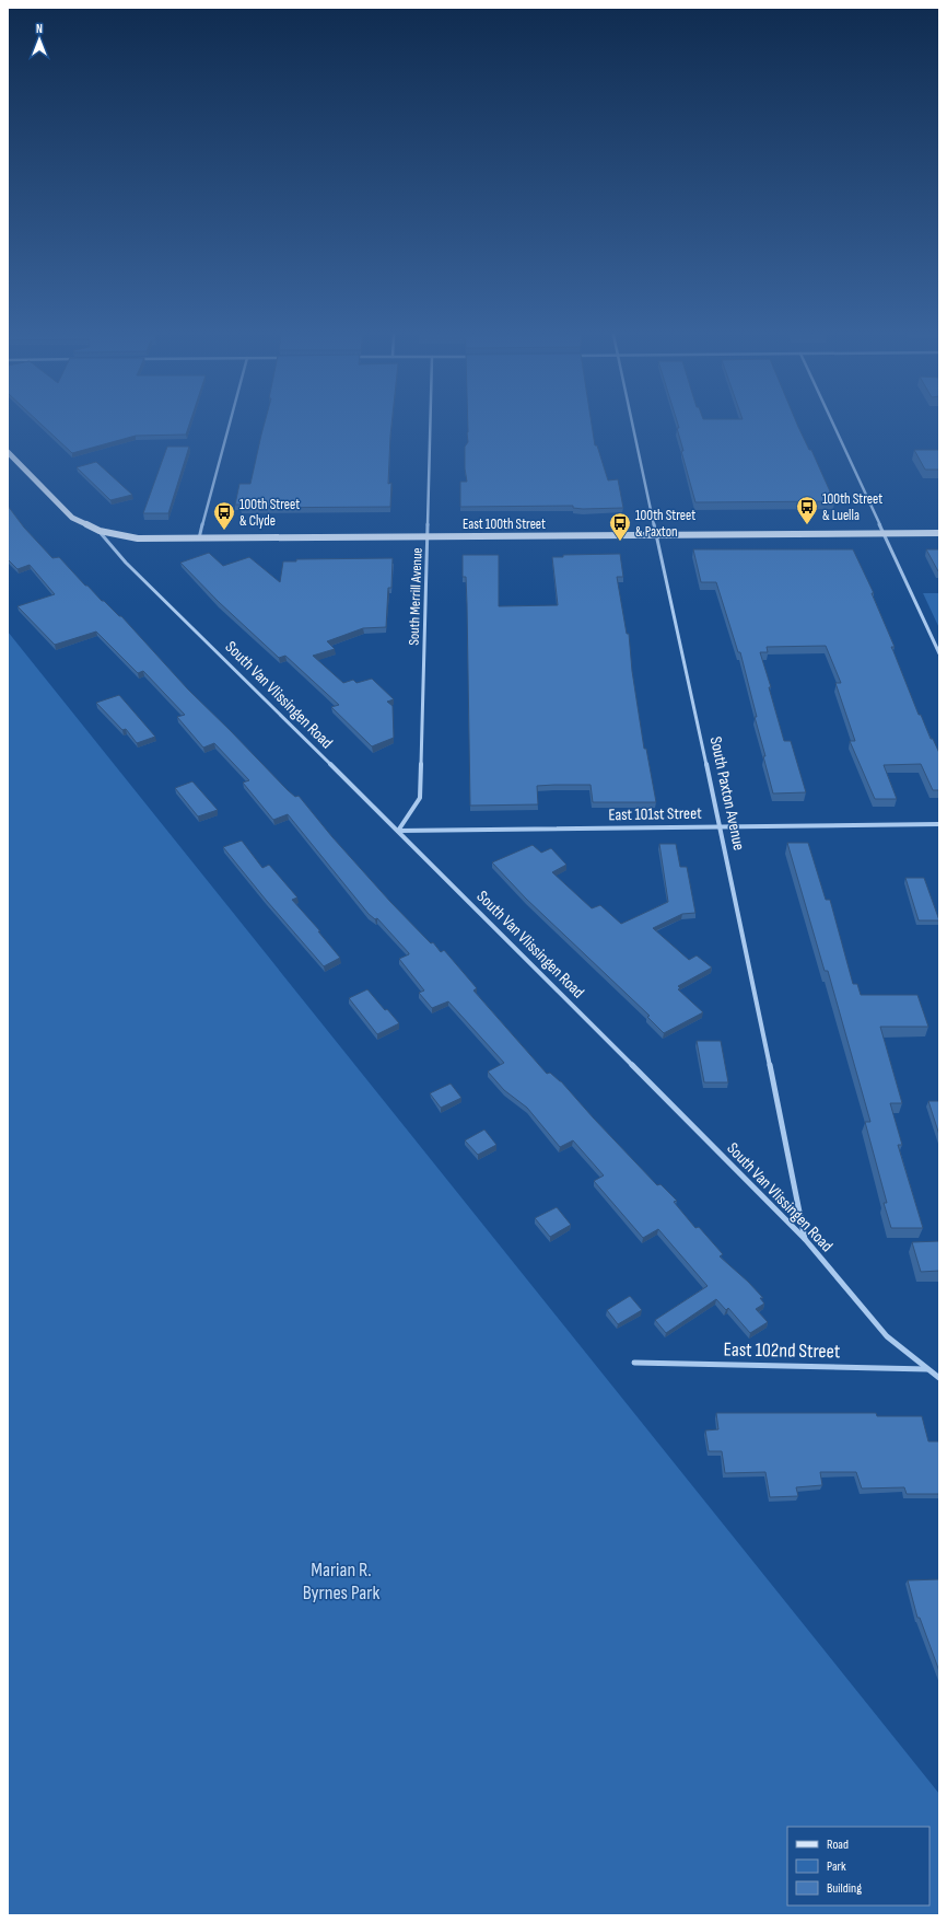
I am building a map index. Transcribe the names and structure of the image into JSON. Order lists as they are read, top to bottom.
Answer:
{
  "streets": {
    "main road": ["East 100th Street"],
    "street": [
      "South Merrill Avenue",
      "South Van Vlissingen Road",
      "South Paxton Avenue",
      "East 101st Street",
      "East 102nd Street"
    ]
  },
  "crossings": [
    ["East 100th Street", "South Merrill Avenue"],
    ["East 100th Street", "South Van Vlissingen Road"],
    ["East 100th Street", "South Paxton Avenue"],
    ["South Merrill Avenue", "South Van Vlissingen Road"],
    ["South Merrill Avenue", "East 101st Street"],
    ["South Van Vlissingen Road", "South Paxton Avenue"],
    ["South Van Vlissingen Road", "East 101st Street"],
    ["South Van Vlissingen Road", "East 102nd Street"],
    ["South Paxton Avenue", "East 101st Street"]
  ],
  "parks": ["Marian R. Byrnes Park"],
  "places": {
    "bus stop": ["100th Street & Luella", "100th Street & Clyde", "100th Street & Paxton"]
  },
  "legend": ["Road", "Park", "Building"],
  "north": "top"
}
